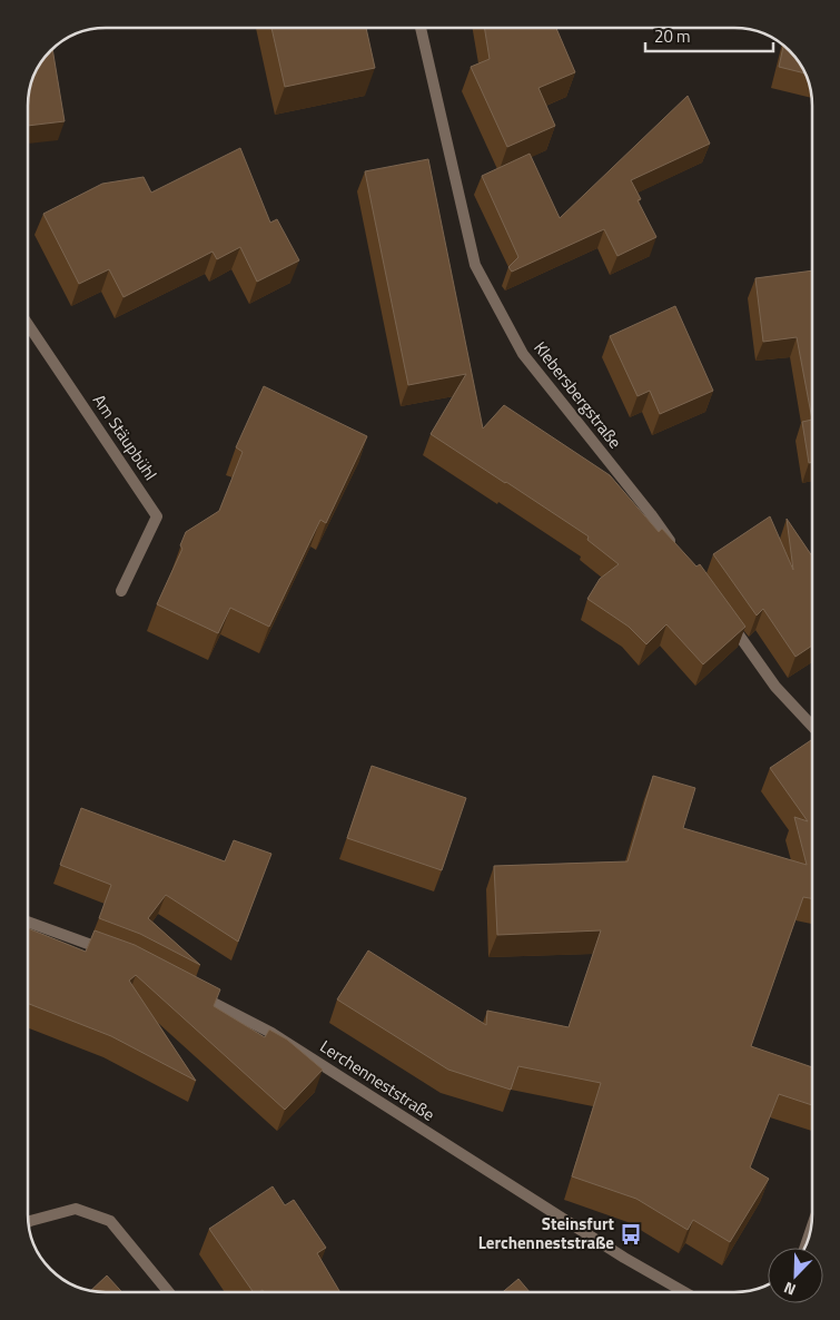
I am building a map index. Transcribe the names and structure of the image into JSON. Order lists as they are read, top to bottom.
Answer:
{
  "streets": {
    "street": ["Klebersbergstraße", "Am Stäupbühl", "Lerchenneststraße"]
  },
  "places": {
    "bus stop": ["Steinsfurt Lerchenneststraße"]
  },
  "scale_bar": "20 m",
  "north": "bottom left"
}
